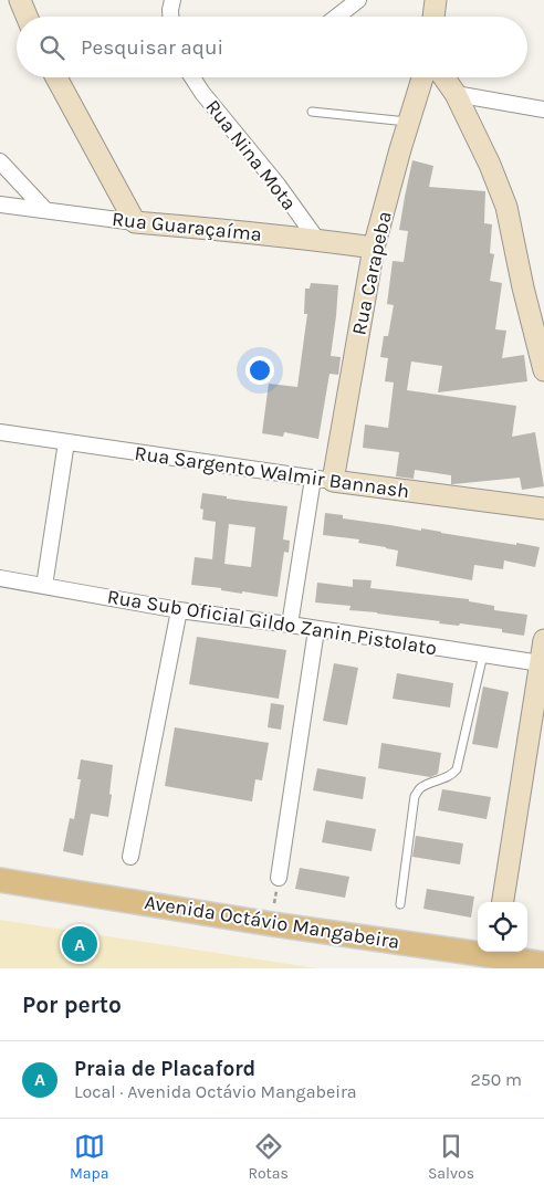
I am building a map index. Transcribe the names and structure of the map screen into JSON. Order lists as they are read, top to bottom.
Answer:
{
  "streets": {
    "main road": [
      "Rua Guaraçaíma",
      "Rua Carapeba",
      "Rua Sargento Walmir Bannash",
      "Avenida Octávio Mangabeira"
    ],
    "street": ["Rua Nina Mota", "Rua Sub Oficial Gildo Zanin Pistolato"]
  },
  "crossings": [
    ["Rua Nina Mota", "Rua Guaraçaíma"],
    ["Rua Guaraçaíma", "Rua Carapeba"],
    ["Rua Carapeba", "Rua Sargento Walmir Bannash"],
    ["Rua Carapeba", "Rua Sub Oficial Gildo Zanin Pistolato"]
  ],
  "page": {
    "search": "Pesquisar aqui",
    "pins": "A",
    "heading": "Por perto",
    "list": [
      {
        "mark": "A",
        "name": "Praia de Placaford",
        "note": "Local · Avenida Octávio Mangabeira",
        "value": "250 m"
      }
    ],
    "nav": ["Mapa", "Rotas", "Salvos"]
  }
}
